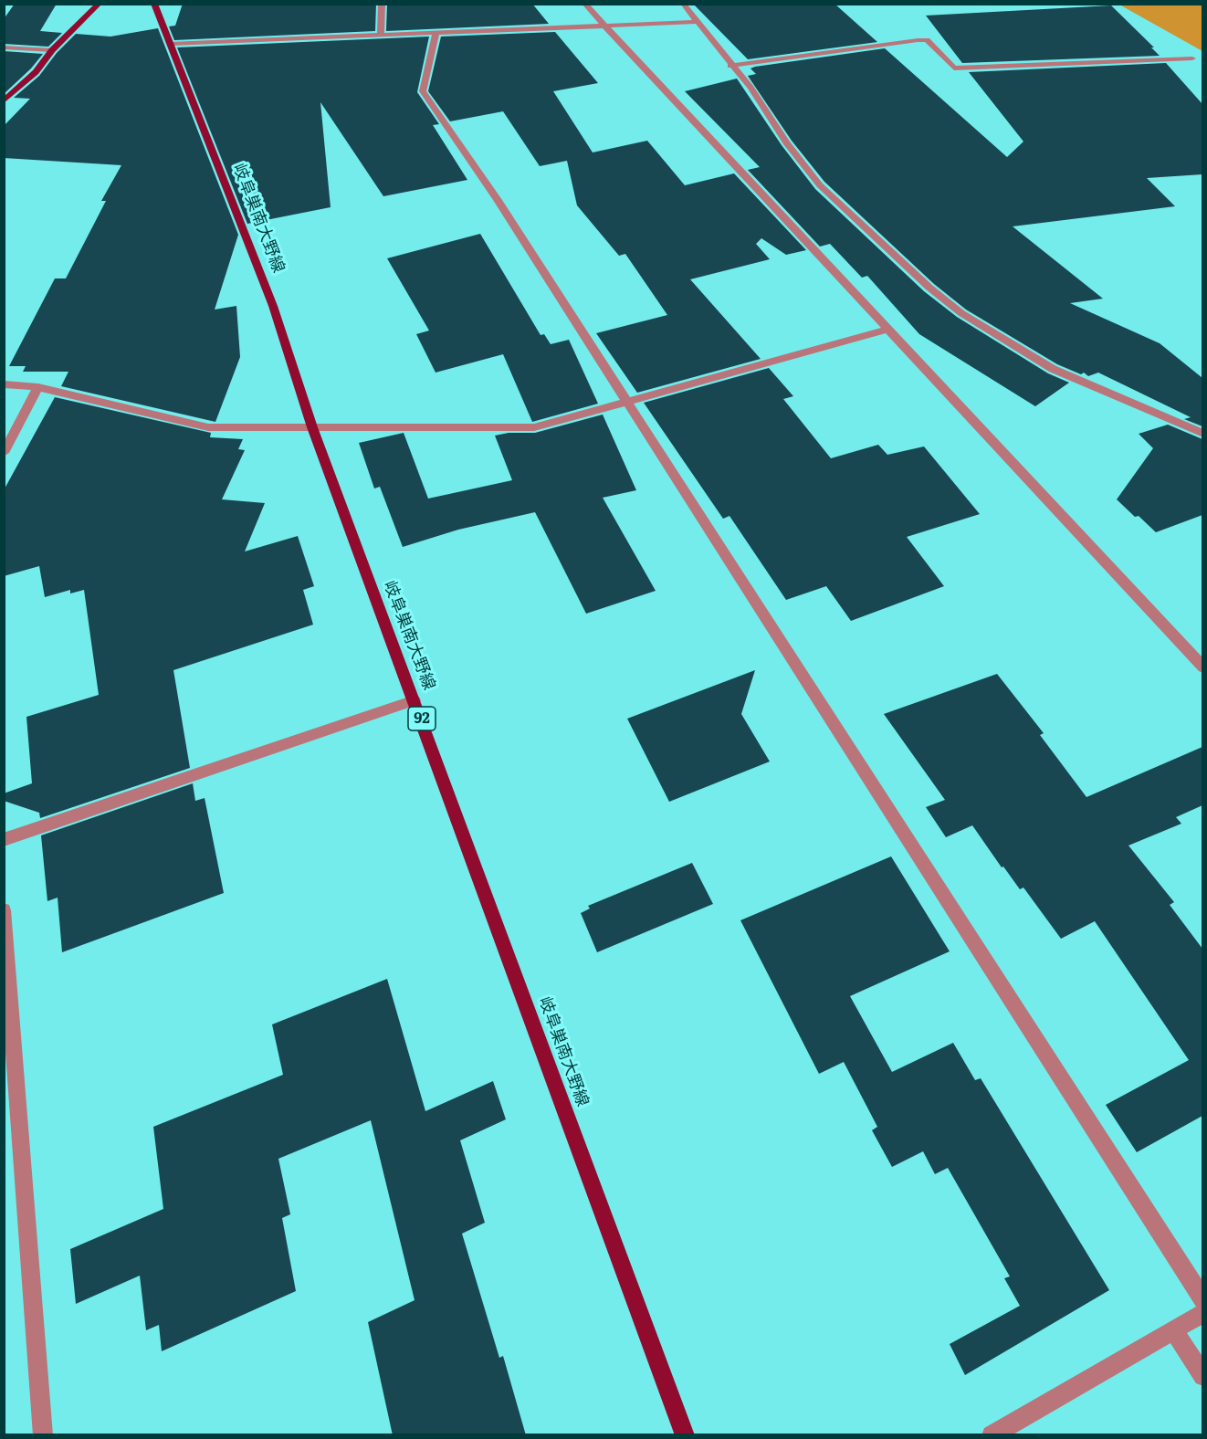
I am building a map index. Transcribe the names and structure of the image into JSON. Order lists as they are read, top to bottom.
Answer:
{
  "streets": {
    "main road": ["岐阜巣南大野線", "92"]
  }
}
